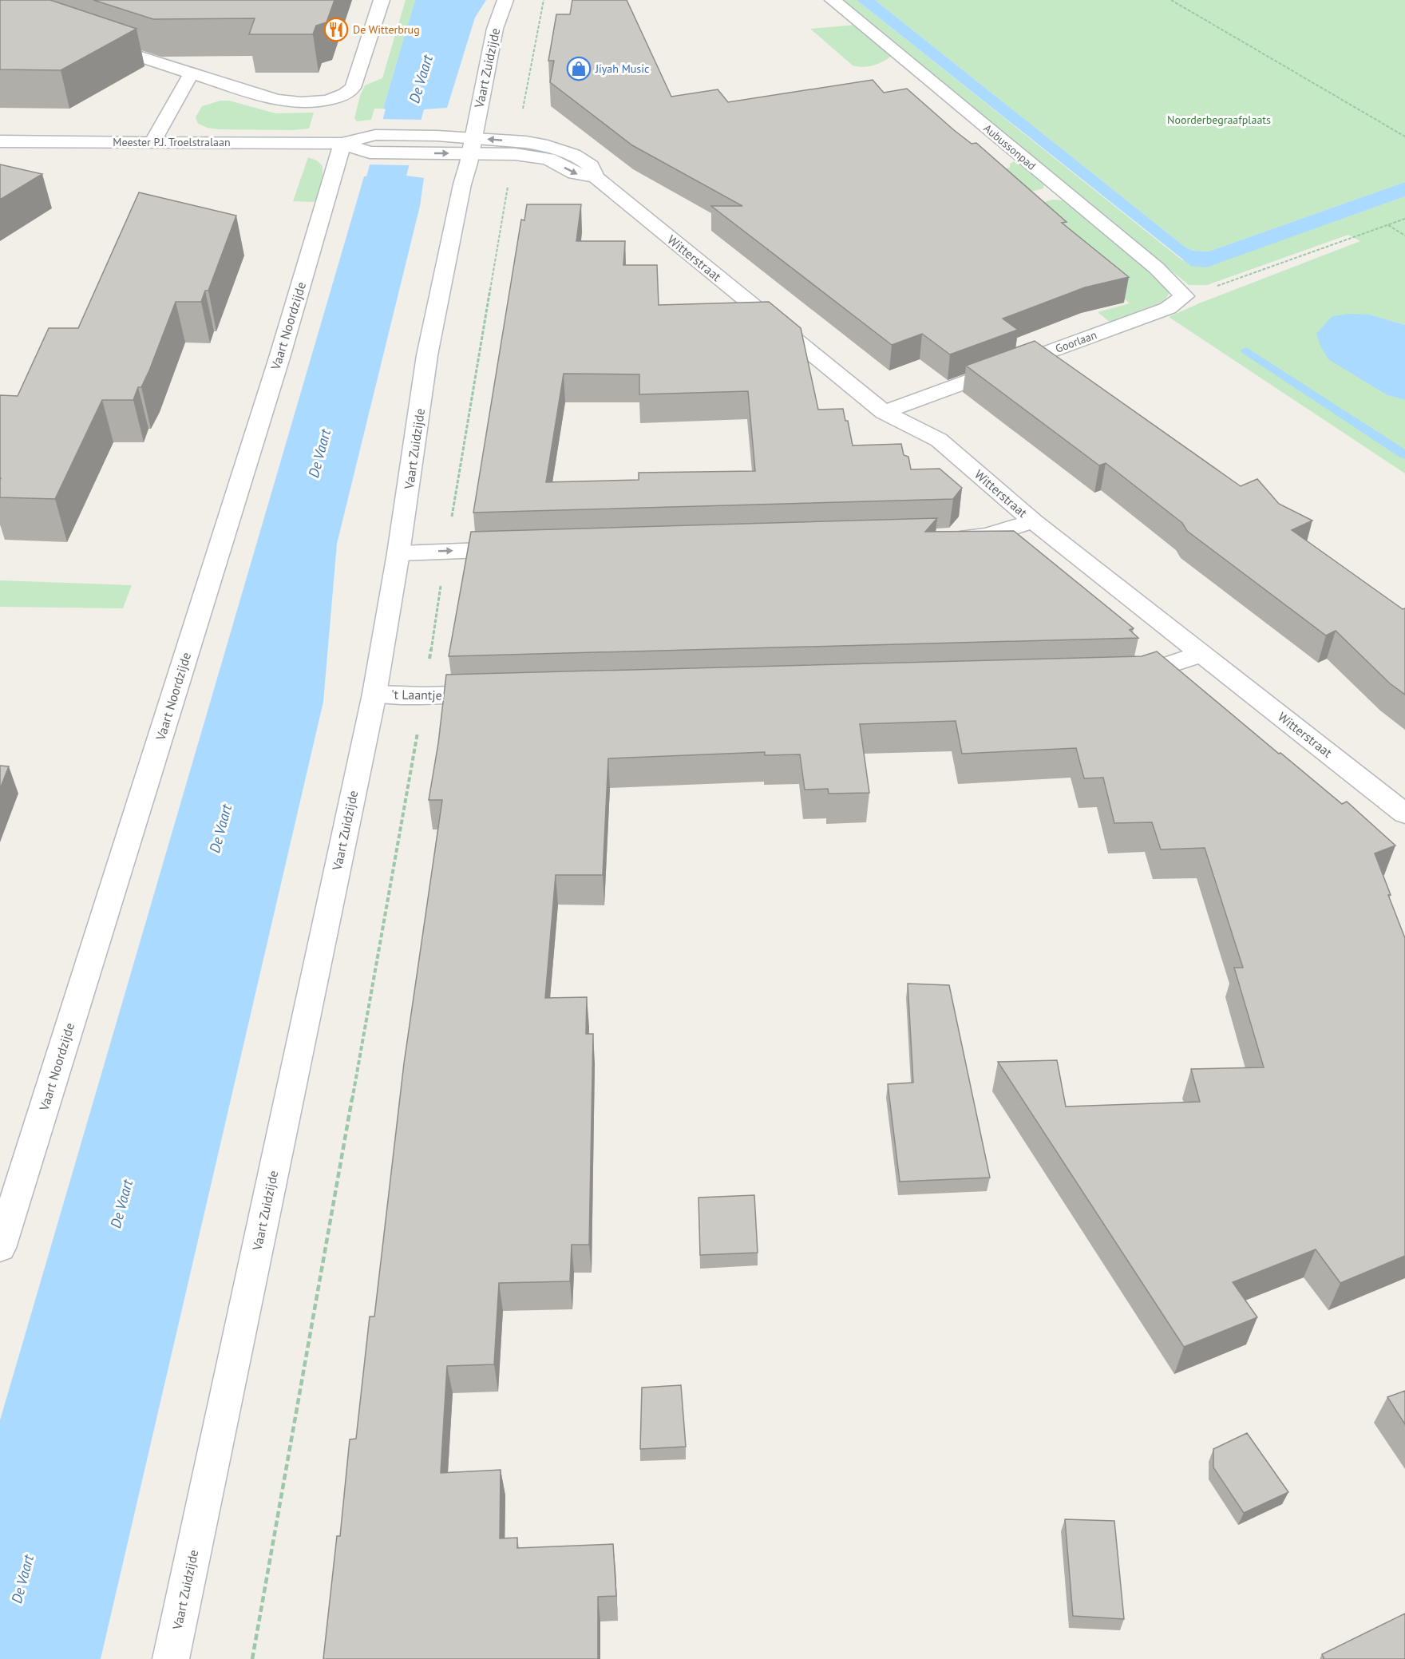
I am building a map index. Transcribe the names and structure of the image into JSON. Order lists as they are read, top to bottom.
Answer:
{
  "streets": {
    "street": [
      "Vaart Zuidzijde",
      "Meester P.J. Troelstralaan",
      "Aubussonpad",
      "Witterstraat",
      "Vaart Noordzijde",
      "Goorlaan",
      "'t Laantje"
    ]
  },
  "crossings": [
    ["Vaart Zuidzijde", "Meester P.J. Troelstralaan"],
    ["Vaart Zuidzijde", "Witterstraat"],
    ["Vaart Zuidzijde", "'t Laantje"],
    ["Meester P.J. Troelstralaan", "Witterstraat"],
    ["Meester P.J. Troelstralaan", "Vaart Noordzijde"],
    ["Aubussonpad", "Goorlaan"],
    ["Witterstraat", "Goorlaan"]
  ],
  "water": ["De Vaart"],
  "parks": ["Noorderbegraafplaats"],
  "places": {
    "restaurant": ["De Witterbrug"],
    "shop": ["Jiyah Music"]
  }
}
